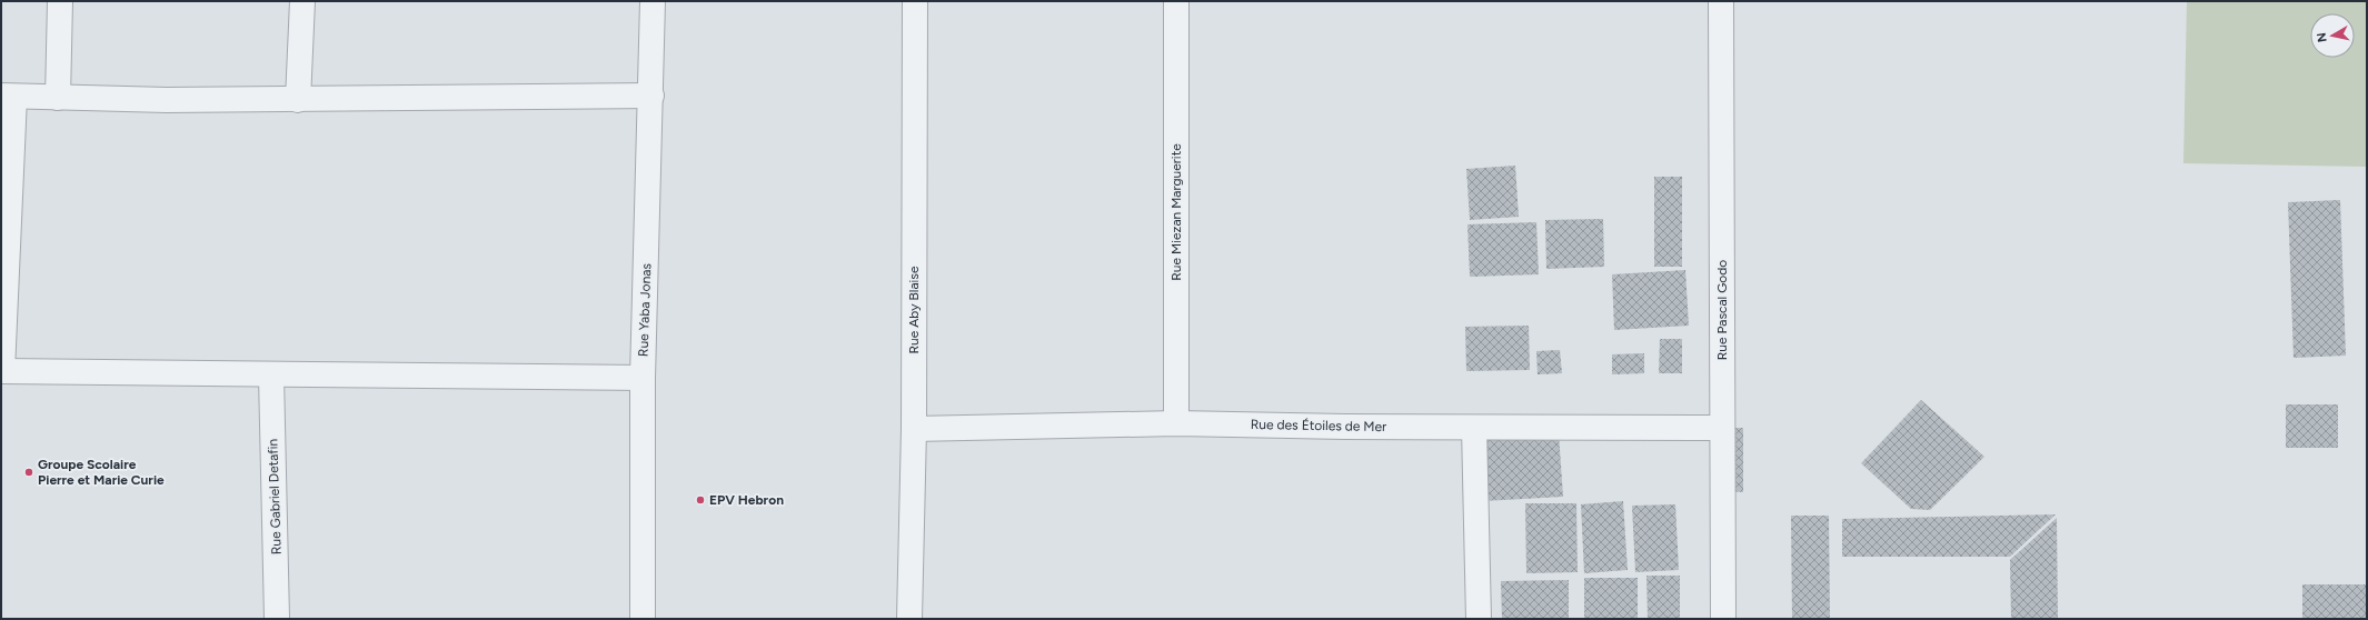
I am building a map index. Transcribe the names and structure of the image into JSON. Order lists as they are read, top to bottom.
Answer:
{
  "streets": {
    "street": [
      "Rue Miezan Marguerite",
      "Rue Yaba Jonas",
      "Rue Aby Blaise",
      "Rue Pascal Godo",
      "Rue des Étoiles de Mer",
      "Rue Gabriel Detafin"
    ]
  },
  "crossings": [
    ["Rue Miezan Marguerite", "Rue des Étoiles de Mer"],
    ["Rue Aby Blaise", "Rue des Étoiles de Mer"],
    ["Rue Pascal Godo", "Rue des Étoiles de Mer"]
  ],
  "places": ["Groupe Scolaire Pierre et Marie Curie", "EPV Hebron"],
  "north": "left"
}
